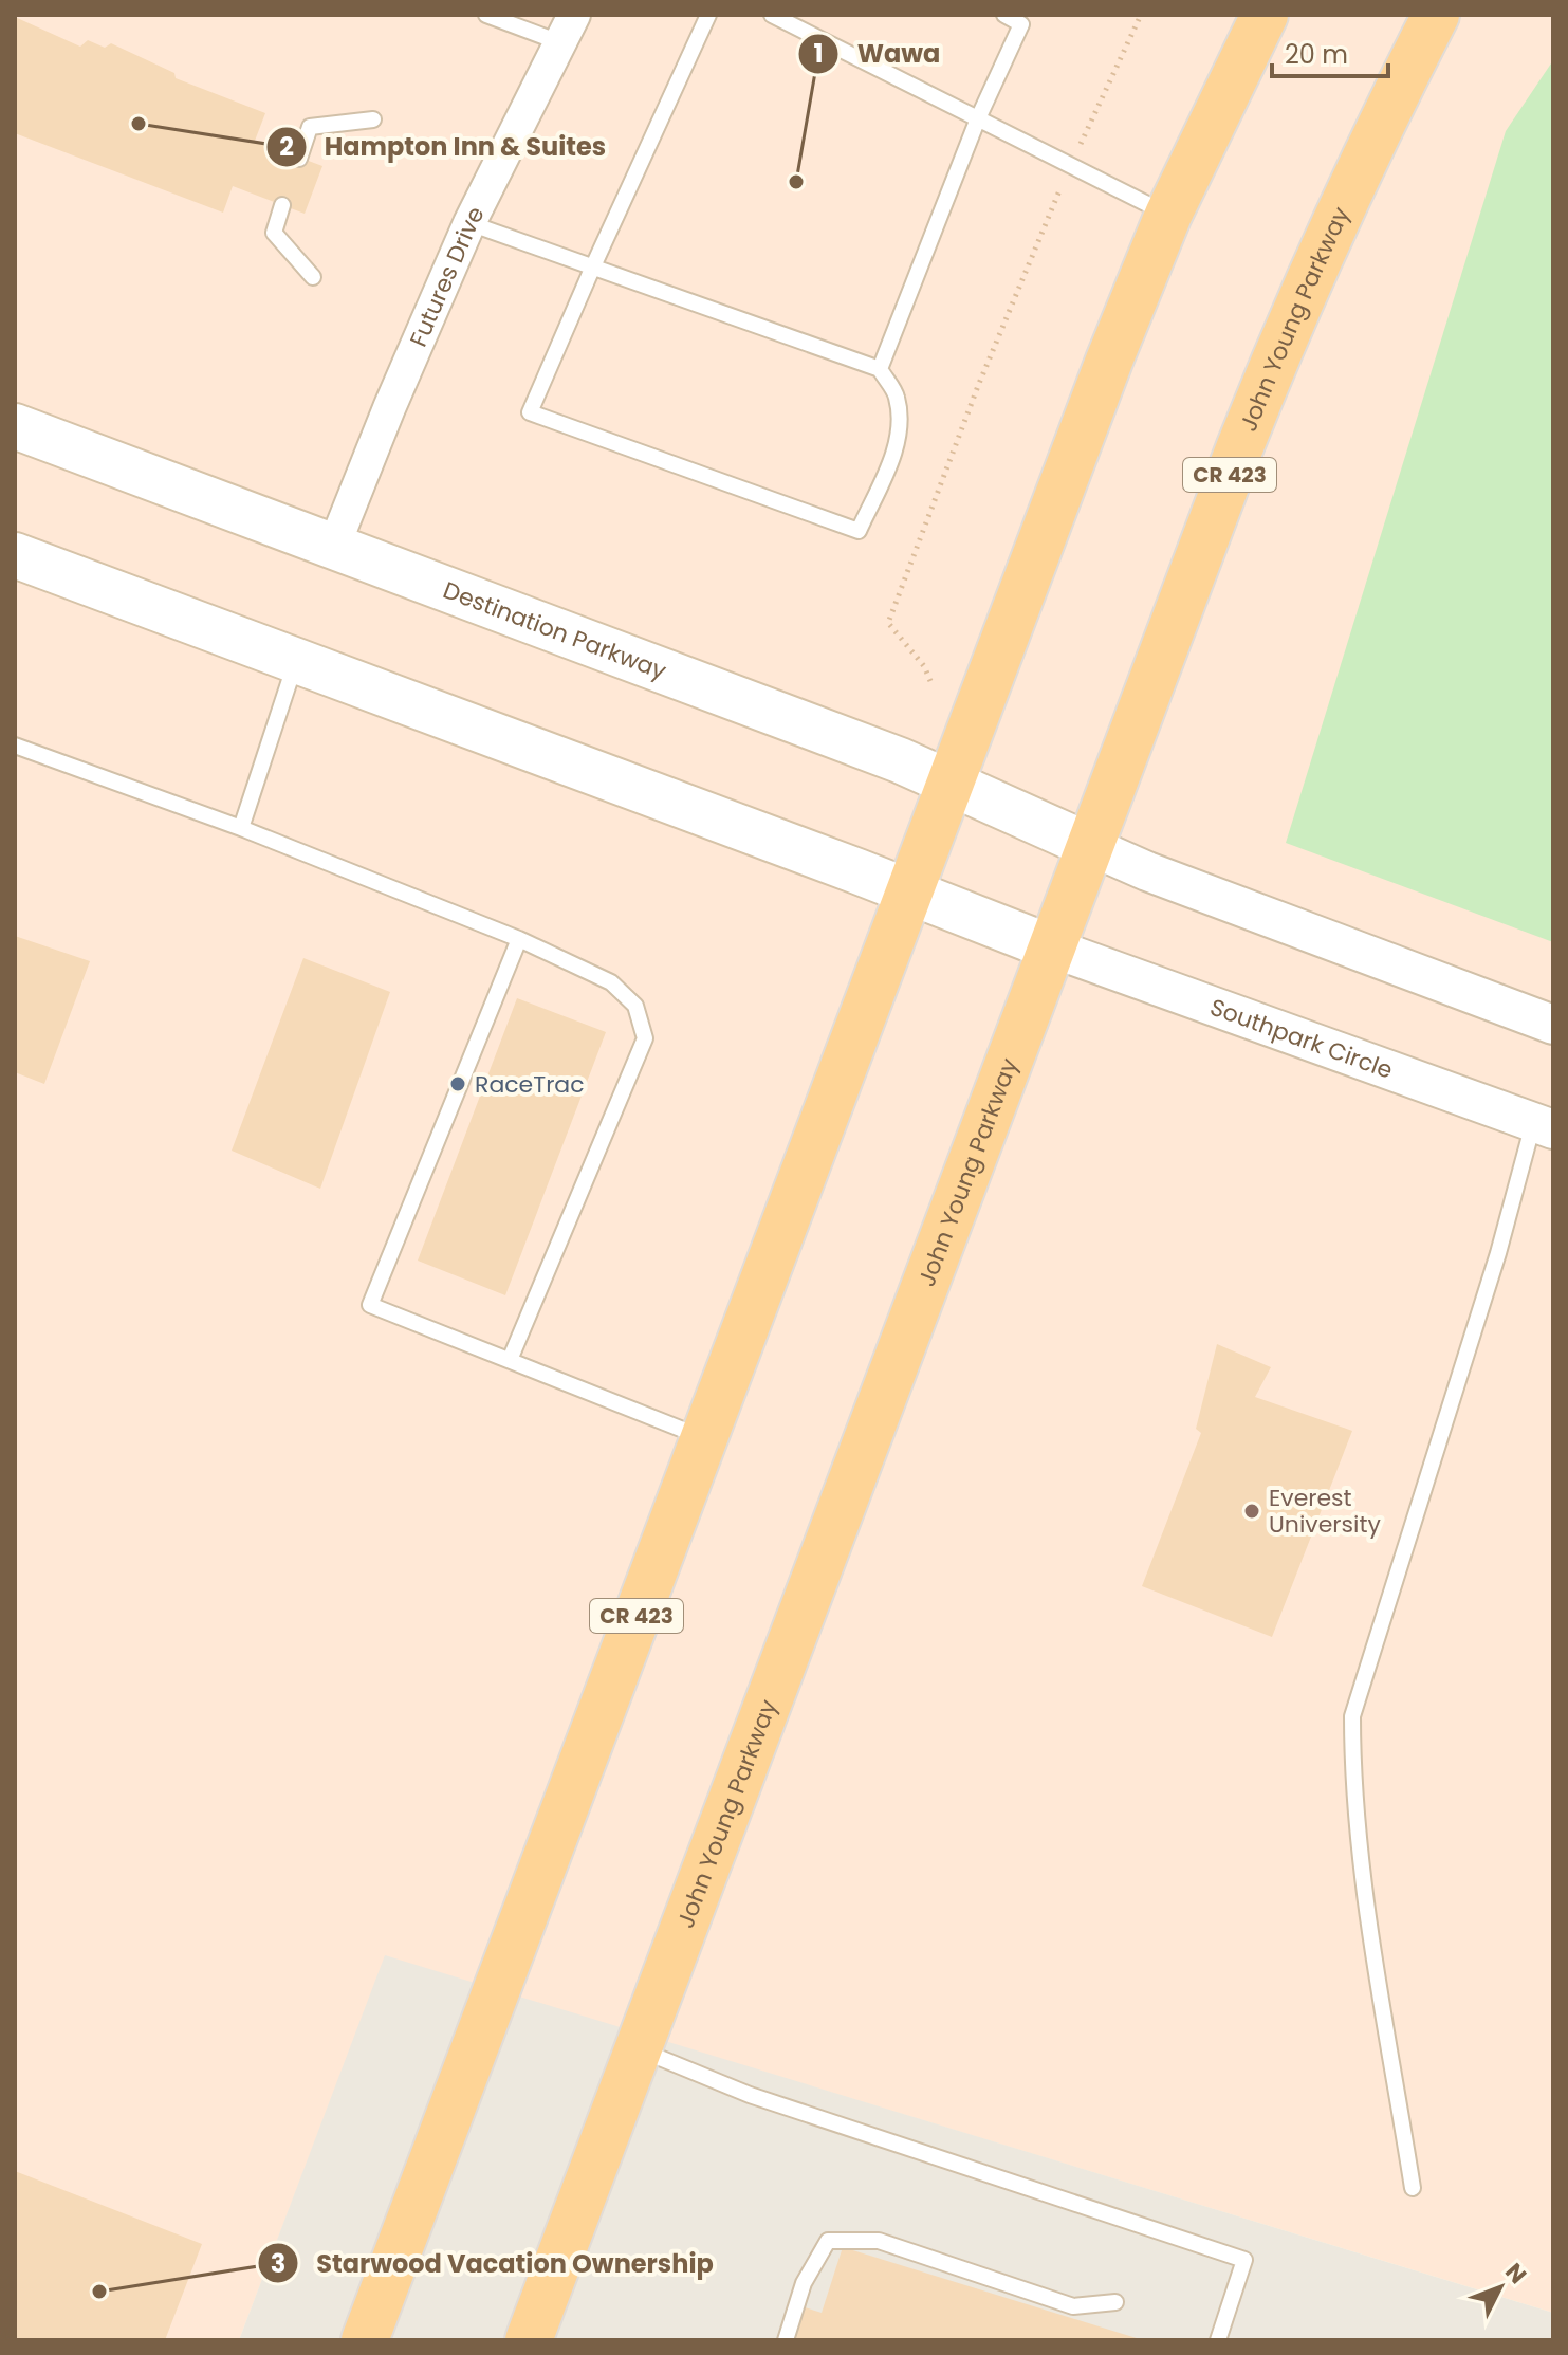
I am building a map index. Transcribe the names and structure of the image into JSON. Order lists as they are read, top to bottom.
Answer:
{
  "streets": {
    "highway": ["John Young Parkway", "CR 423"],
    "main road": ["Destination Parkway"],
    "street": ["Futures Drive", "Southpark Circle"]
  },
  "crossings": [
    ["Futures Drive", "Destination Parkway"],
    ["John Young Parkway", "Destination Parkway"],
    ["John Young Parkway", "Southpark Circle"],
    ["CR 423", "Destination Parkway"]
  ],
  "places": [
    "Hampton Inn & Suites",
    "Wawa",
    "RaceTrac",
    "Everest University",
    "Starwood Vacation Ownership"
  ],
  "scale_bar": "20 m",
  "north": "top right"
}
